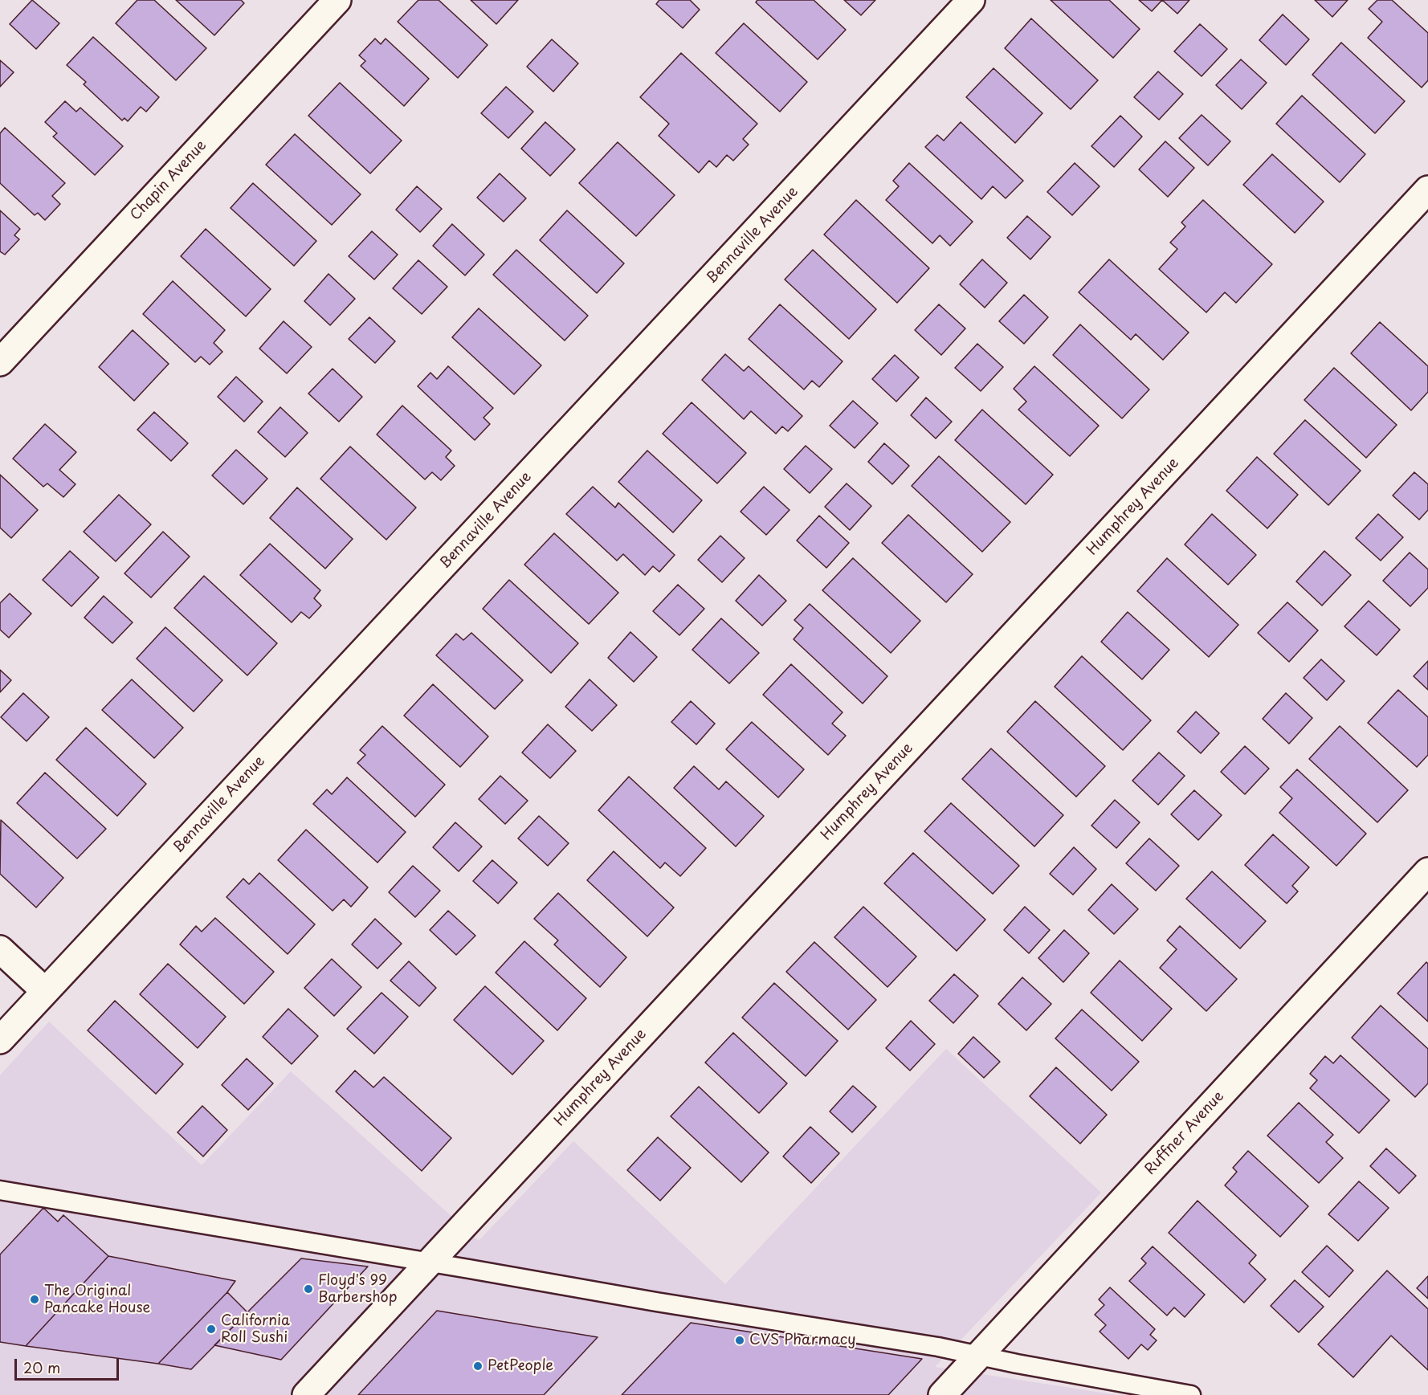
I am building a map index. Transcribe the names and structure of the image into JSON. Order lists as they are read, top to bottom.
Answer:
{
  "streets": {
    "street": [
      "Chapin Avenue",
      "Bennaville Avenue",
      "Humphrey Avenue",
      "Ruffner Avenue"
    ]
  },
  "places": [
    "Floyd's 99 Barbershop",
    "The Original Pancake House",
    "California Roll Sushi",
    "CVS Pharmacy",
    "PetPeople"
  ],
  "scale_bar": "20 m"
}
